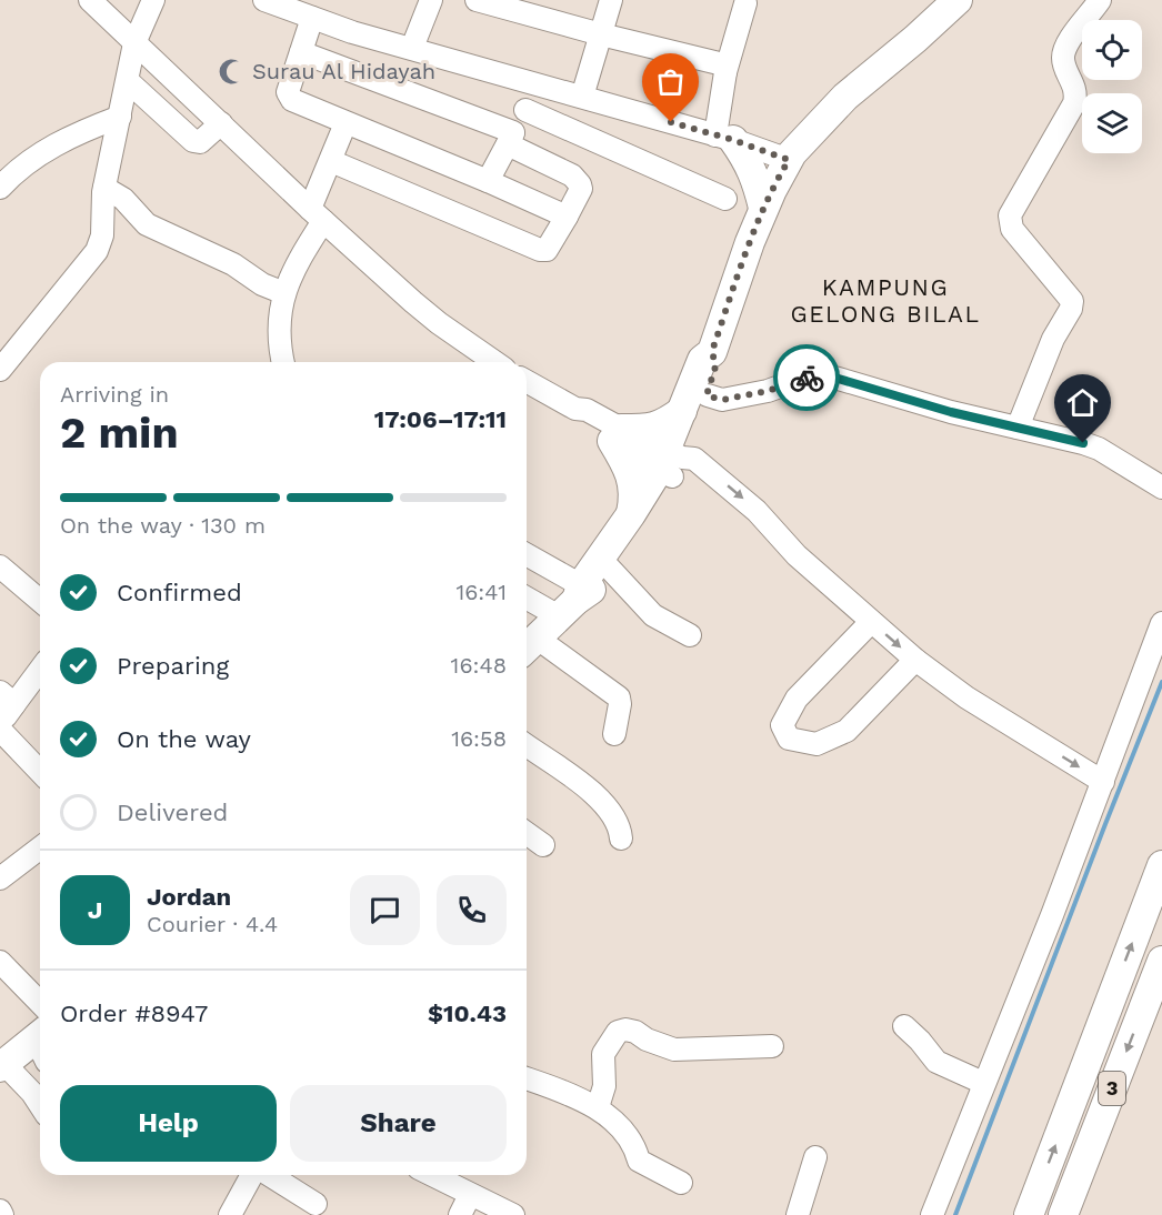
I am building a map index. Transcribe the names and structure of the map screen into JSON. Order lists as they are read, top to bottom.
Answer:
{
  "streets": {
    "main road": ["3"]
  },
  "districts": ["KAMPUNG GELONG BILAL"],
  "places": {
    "mosque": ["Surau Al Hidayah"]
  },
  "page": {
    "heading": ["2 min", "Arriving in", "17:06–17:11"],
    "panel": [
      "Jordan",
      "Courier · 4.4",
      "Order #8947",
      "$10.43"
    ],
    "bar": "On the way · 130 m",
    "list": [
      ["Confirmed", "16:41"],
      ["Preparing", "16:48"],
      ["On the way", "16:58"],
      "Delivered"
    ],
    "round": "J",
    "buttons": ["Help", "Share"]
  }
}
